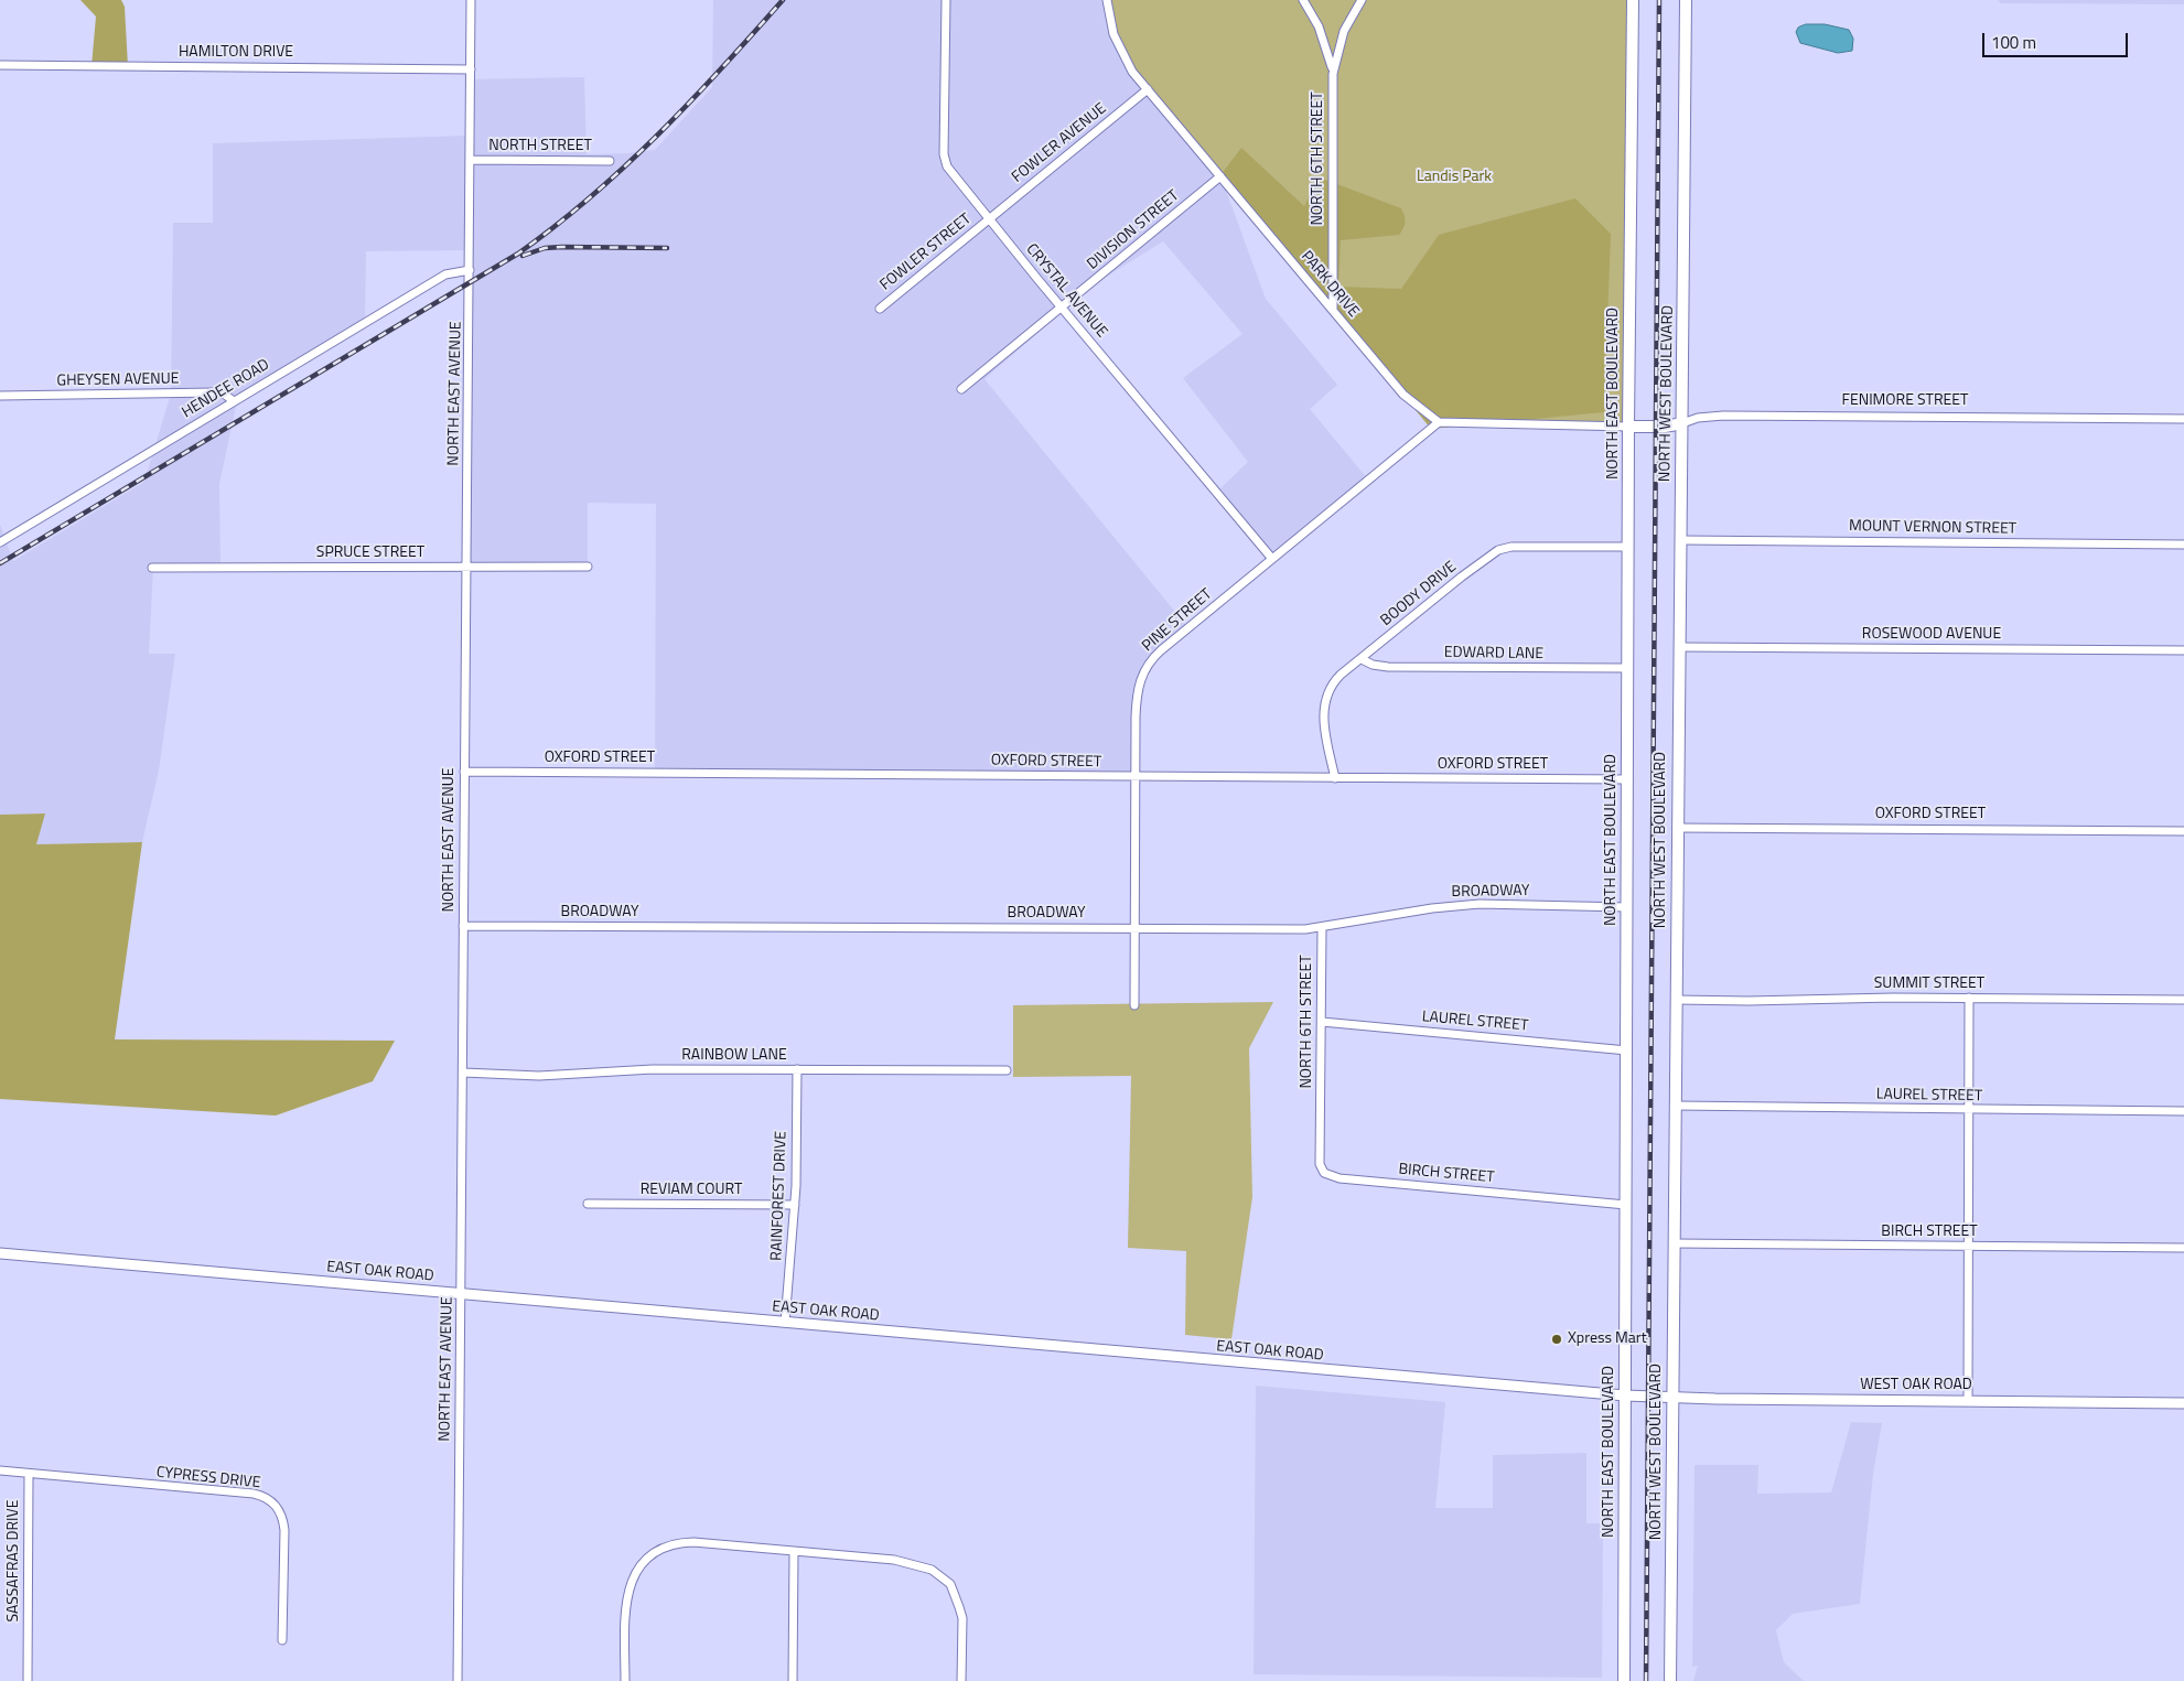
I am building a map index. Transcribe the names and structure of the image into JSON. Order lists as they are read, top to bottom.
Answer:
{
  "streets": {
    "main road": ["NORTH EAST BOULEVARD", "NORTH WEST BOULEVARD", "FENIMORE STREET"],
    "street": [
      "HAMILTON DRIVE",
      "FOWLER AVENUE",
      "NORTH STREET",
      "NORTH 6TH STREET",
      "DIVISION STREET",
      "FOWLER STREET",
      "PARK DRIVE",
      "CRYSTAL AVENUE",
      "GHEYSEN AVENUE",
      "HENDEE ROAD",
      "NORTH EAST AVENUE",
      "MOUNT VERNON STREET",
      "SPRUCE STREET",
      "BOODY DRIVE",
      "PINE STREET",
      "ROSEWOOD AVENUE",
      "EDWARD LANE",
      "OXFORD STREET",
      "BROADWAY",
      "SUMMIT STREET",
      "LAUREL STREET",
      "RAINBOW LANE",
      "BIRCH STREET",
      "REVIAM COURT",
      "RAINFOREST DRIVE",
      "EAST OAK ROAD",
      "WEST OAK ROAD",
      "CYPRESS DRIVE",
      "SASSAFRAS DRIVE"
    ]
  },
  "crossings": [
    ["HAMILTON DRIVE", "NORTH EAST AVENUE"],
    ["FOWLER AVENUE", "FOWLER STREET"],
    ["FOWLER AVENUE", "PARK DRIVE"],
    ["FOWLER AVENUE", "CRYSTAL AVENUE"],
    ["NORTH STREET", "NORTH EAST AVENUE"],
    ["NORTH 6TH STREET", "PARK DRIVE"],
    ["NORTH 6TH STREET", "BROADWAY"],
    ["NORTH 6TH STREET", "LAUREL STREET"],
    ["NORTH 6TH STREET", "BIRCH STREET"],
    ["DIVISION STREET", "PARK DRIVE"],
    ["DIVISION STREET", "CRYSTAL AVENUE"],
    ["FOWLER STREET", "CRYSTAL AVENUE"],
    ["PARK DRIVE", "PINE STREET"],
    ["CRYSTAL AVENUE", "PINE STREET"],
    ["GHEYSEN AVENUE", "HENDEE ROAD"],
    ["HENDEE ROAD", "NORTH EAST AVENUE"],
    ["NORTH EAST AVENUE", "SPRUCE STREET"],
    ["NORTH EAST AVENUE", "OXFORD STREET"],
    ["NORTH EAST AVENUE", "BROADWAY"],
    ["NORTH EAST AVENUE", "RAINBOW LANE"],
    ["NORTH EAST AVENUE", "EAST OAK ROAD"],
    ["NORTH EAST BOULEVARD", "FENIMORE STREET"],
    ["NORTH EAST BOULEVARD", "BOODY DRIVE"],
    ["NORTH EAST BOULEVARD", "EDWARD LANE"],
    ["NORTH EAST BOULEVARD", "OXFORD STREET"],
    ["NORTH EAST BOULEVARD", "BROADWAY"],
    ["NORTH EAST BOULEVARD", "LAUREL STREET"],
    ["NORTH EAST BOULEVARD", "BIRCH STREET"],
    ["NORTH EAST BOULEVARD", "EAST OAK ROAD"],
    ["NORTH WEST BOULEVARD", "FENIMORE STREET"],
    ["NORTH WEST BOULEVARD", "MOUNT VERNON STREET"],
    ["NORTH WEST BOULEVARD", "ROSEWOOD AVENUE"],
    ["NORTH WEST BOULEVARD", "OXFORD STREET"],
    ["NORTH WEST BOULEVARD", "SUMMIT STREET"],
    ["NORTH WEST BOULEVARD", "LAUREL STREET"],
    ["NORTH WEST BOULEVARD", "BIRCH STREET"],
    ["NORTH WEST BOULEVARD", "WEST OAK ROAD"],
    ["BOODY DRIVE", "EDWARD LANE"],
    ["BOODY DRIVE", "OXFORD STREET"],
    ["PINE STREET", "OXFORD STREET"],
    ["PINE STREET", "BROADWAY"],
    ["RAINBOW LANE", "RAINFOREST DRIVE"],
    ["REVIAM COURT", "RAINFOREST DRIVE"],
    ["RAINFOREST DRIVE", "EAST OAK ROAD"],
    ["EAST OAK ROAD", "WEST OAK ROAD"],
    ["CYPRESS DRIVE", "SASSAFRAS DRIVE"]
  ],
  "parks": ["Landis Park"],
  "places": ["Xpress Mart"],
  "scale_bar": "100 m"
}
